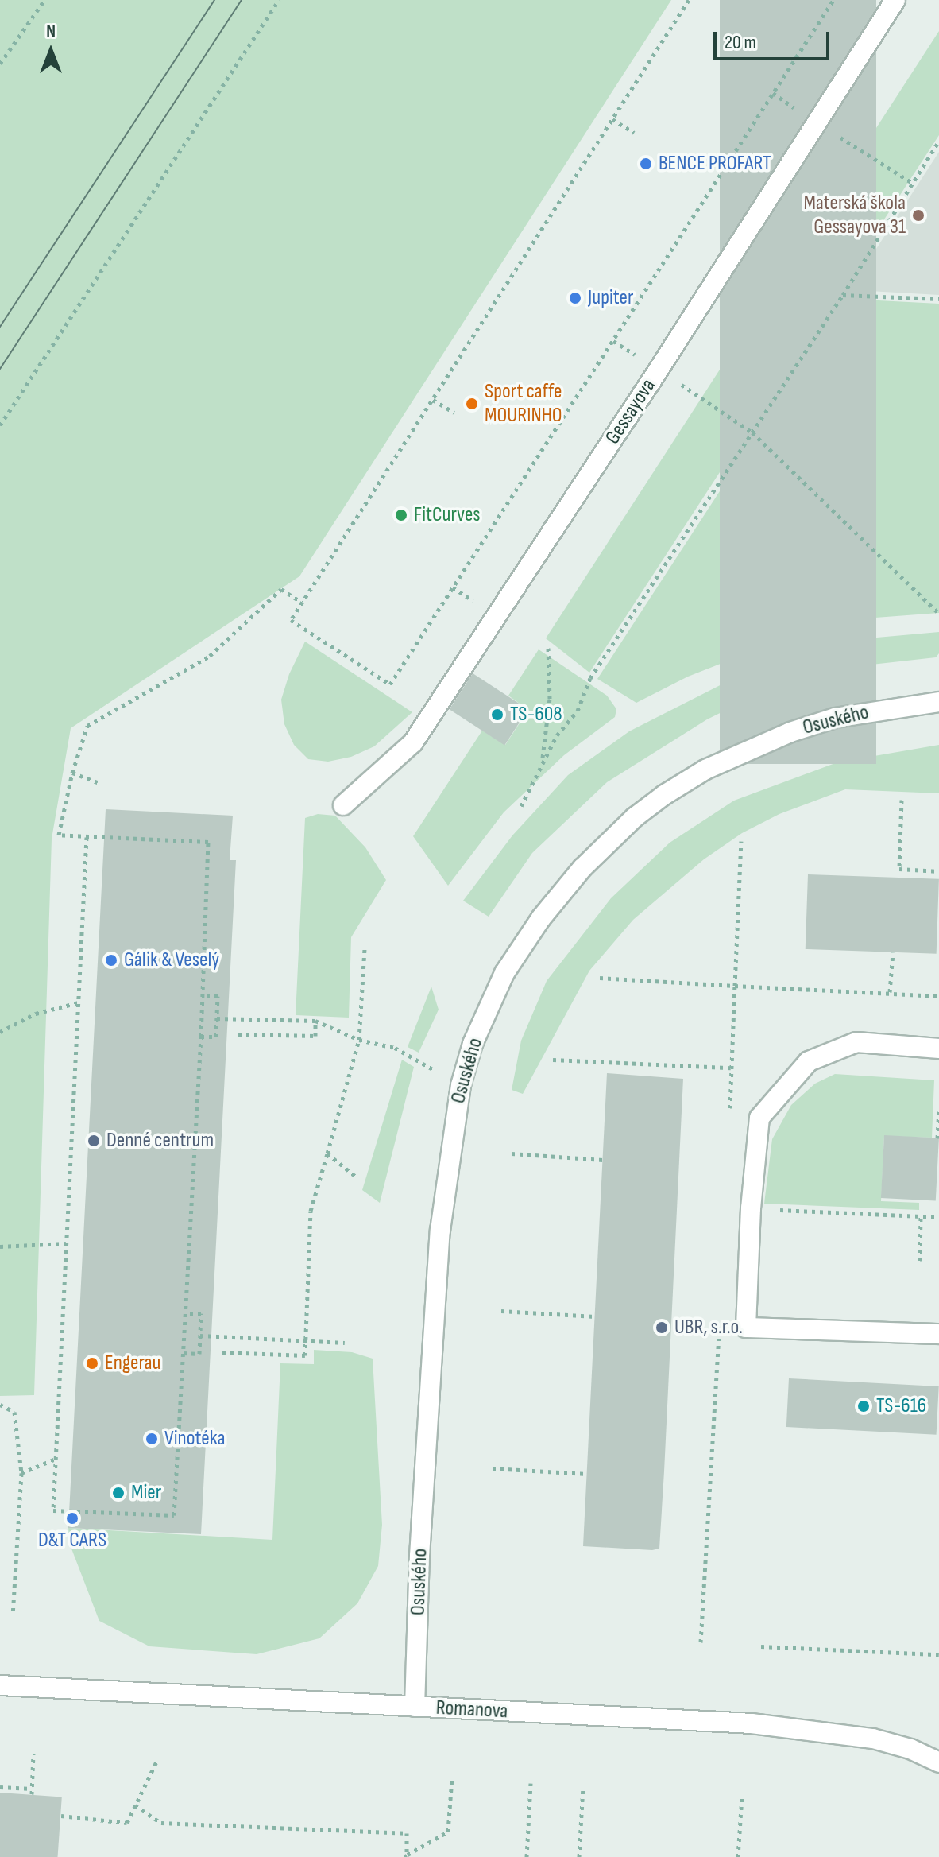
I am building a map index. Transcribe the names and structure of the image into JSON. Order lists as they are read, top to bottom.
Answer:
{
  "streets": {
    "street": ["Gessayova", "Osuského", "Romanova"]
  },
  "crossings": [
    ["Osuského", "Romanova"]
  ],
  "places": [
    "BENCE PROFART",
    "Materská škola Gessayova 31",
    "Jupiter",
    "Sport caffe MOURINHO",
    "FitCurves",
    "TS-608",
    "Gálik & Veselý",
    "Denné centrum",
    "UBR, s.r.o.",
    "Engerau",
    "TS-616",
    "Vinotéka",
    "Mier",
    "D&T CARS"
  ],
  "scale_bar": "20 m",
  "north": "top"
}
